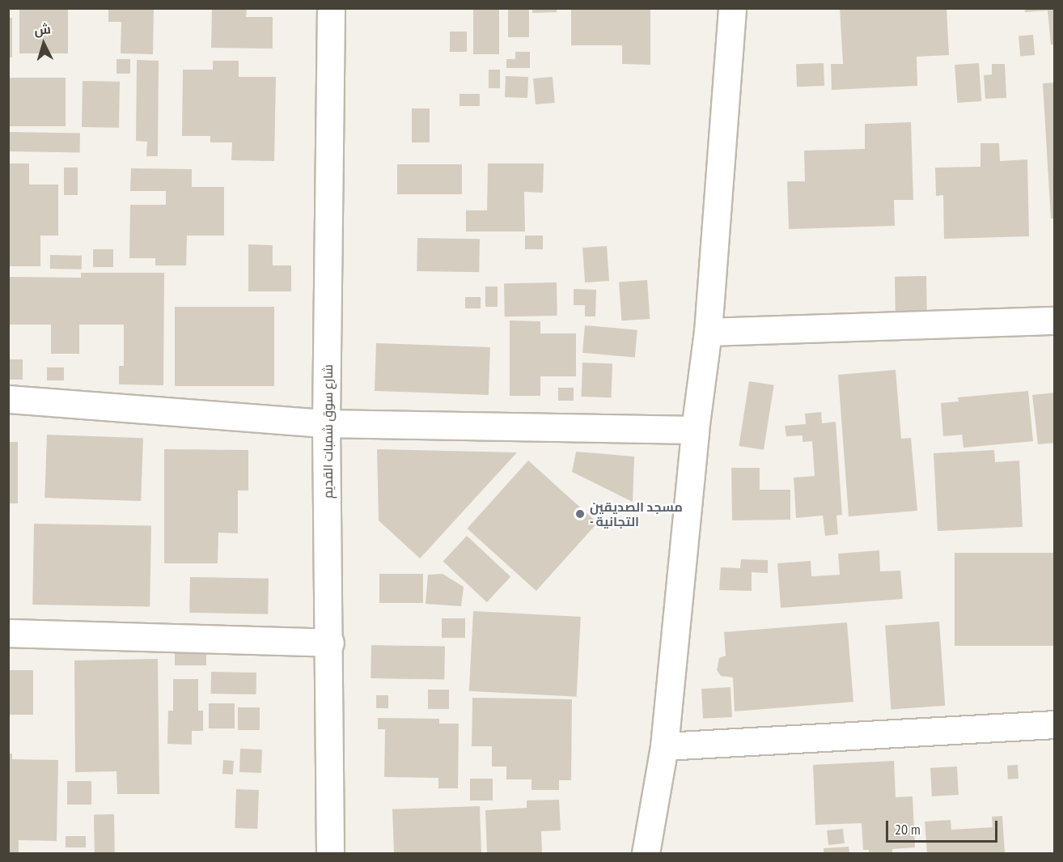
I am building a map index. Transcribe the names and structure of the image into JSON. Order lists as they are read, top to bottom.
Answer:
{
  "streets": {
    "street": ["شارع سوق شمبات القديم"]
  },
  "places": ["مسجد الصديقين - التجانية"],
  "scale_bar": "20 m",
  "north": "top"
}
